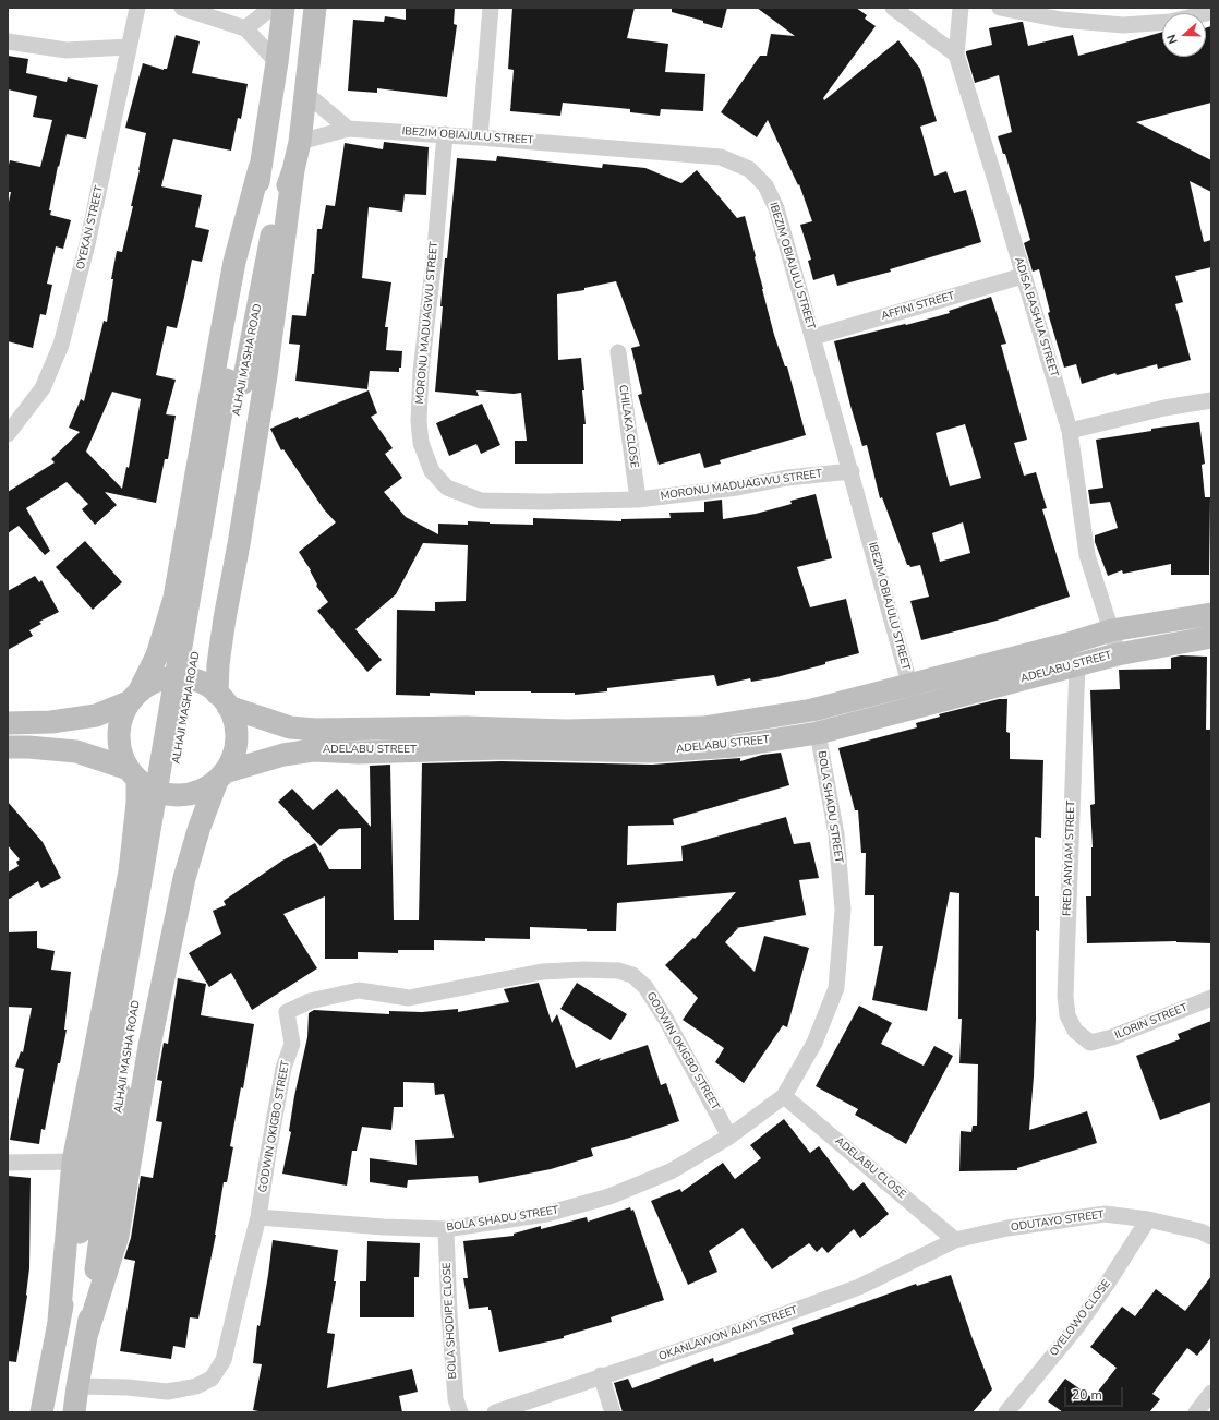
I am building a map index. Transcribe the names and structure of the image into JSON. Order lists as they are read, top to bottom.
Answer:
{
  "streets": {
    "main road": ["ALHAJI MASHA ROAD", "ADELABU STREET"],
    "street": [
      "IBEZIM OBIAJULU STREET",
      "OYEKAN STREET",
      "AFFINI STREET",
      "ADISA BASHUA STREET",
      "MORONU MADUAGWU STREET",
      "CHILAKA CLOSE",
      "BOLA SHADU STREET",
      "FRED ANYIAM STREET",
      "ILORIN STREET",
      "GODWIN OKIGBO STREET",
      "ADELABU CLOSE",
      "ODUTAYO STREET",
      "OYELOWO CLOSE",
      "BOLA SHODIPE CLOSE",
      "OKANLAWON AJAYI STREET"
    ]
  },
  "crossings": [
    ["IBEZIM OBIAJULU STREET", "AFFINI STREET"],
    ["IBEZIM OBIAJULU STREET", "MORONU MADUAGWU STREET"],
    ["IBEZIM OBIAJULU STREET", "ALHAJI MASHA ROAD"],
    ["IBEZIM OBIAJULU STREET", "ADELABU STREET"],
    ["AFFINI STREET", "ADISA BASHUA STREET"],
    ["ADISA BASHUA STREET", "ADELABU STREET"],
    ["MORONU MADUAGWU STREET", "CHILAKA CLOSE"],
    ["ALHAJI MASHA ROAD", "GODWIN OKIGBO STREET"],
    ["ADELABU STREET", "BOLA SHADU STREET"],
    ["ADELABU STREET", "FRED ANYIAM STREET"],
    ["BOLA SHADU STREET", "GODWIN OKIGBO STREET"],
    ["BOLA SHADU STREET", "ADELABU CLOSE"],
    ["BOLA SHADU STREET", "BOLA SHODIPE CLOSE"],
    ["FRED ANYIAM STREET", "ILORIN STREET"],
    ["ADELABU CLOSE", "ODUTAYO STREET"],
    ["ADELABU CLOSE", "OKANLAWON AJAYI STREET"],
    ["ODUTAYO STREET", "OYELOWO CLOSE"],
    ["ODUTAYO STREET", "OKANLAWON AJAYI STREET"]
  ],
  "scale_bar": "20 m",
  "north": "left"
}
